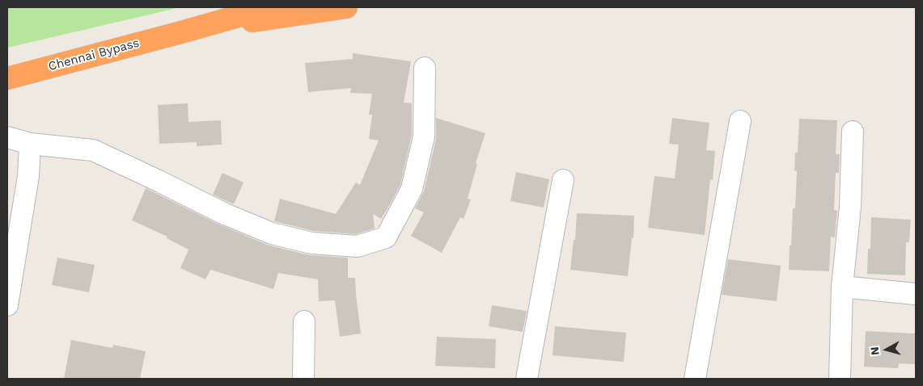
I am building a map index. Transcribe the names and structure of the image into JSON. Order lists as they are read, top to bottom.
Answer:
{
  "streets": {
    "highway": ["Chennai Bypass"]
  },
  "north": "left"
}
